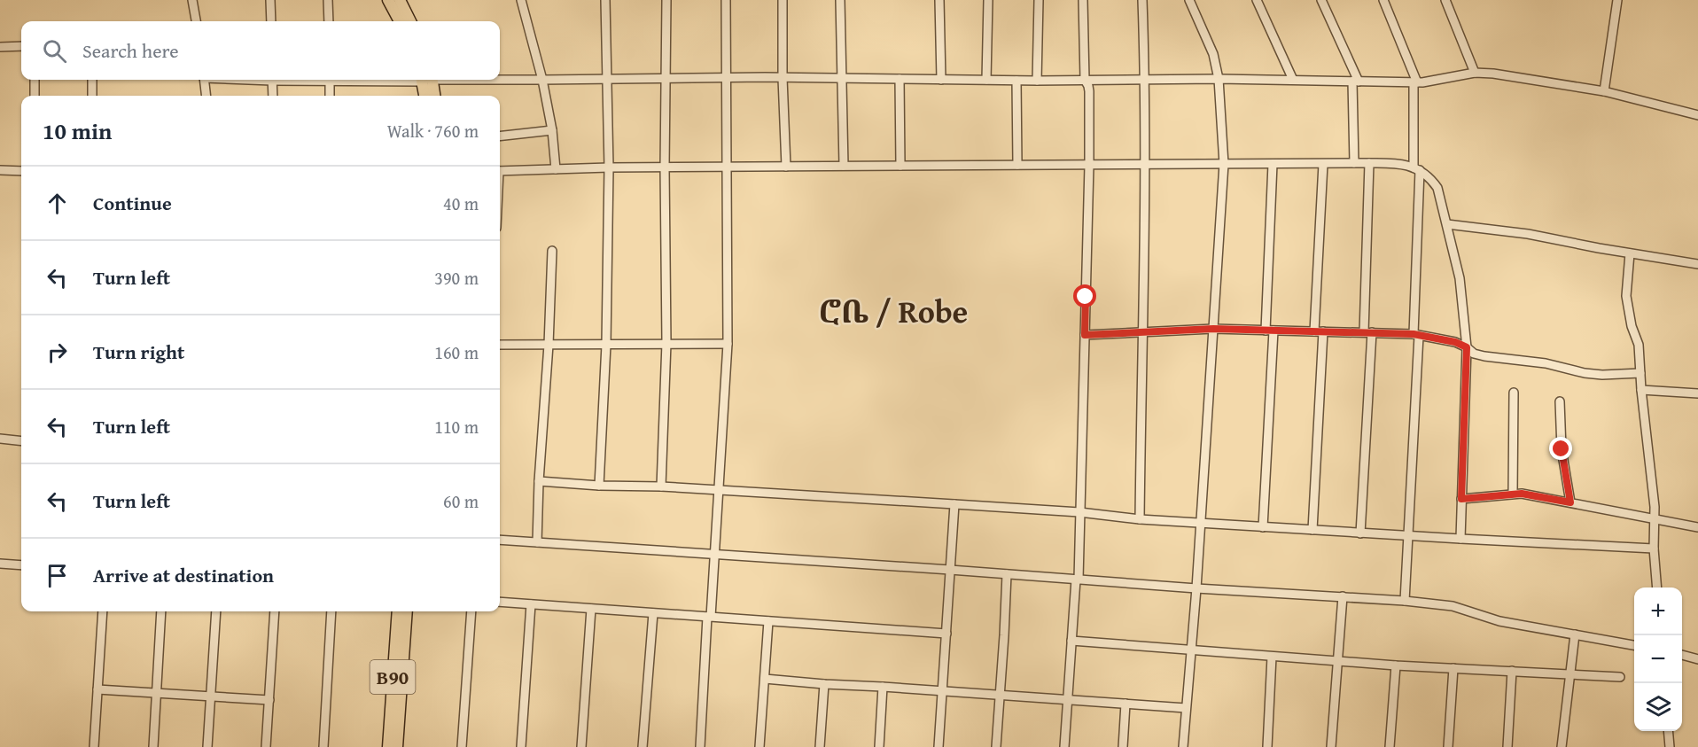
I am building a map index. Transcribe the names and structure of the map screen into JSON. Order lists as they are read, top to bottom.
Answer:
{
  "streets": {
    "main road": ["B90"]
  },
  "districts": ["ሮቤ / Robe"],
  "page": {
    "search": "Search here",
    "heading": ["10 min", "Walk · 760 m"],
    "list": [
      ["Continue", "40 m"],
      ["Turn left", "390 m"],
      ["Turn right", "160 m"],
      ["Turn left", "110 m"],
      ["Turn left", "60 m"],
      "Arrive at destination"
    ],
    "map_buttons": ["+", "−"]
  }
}
